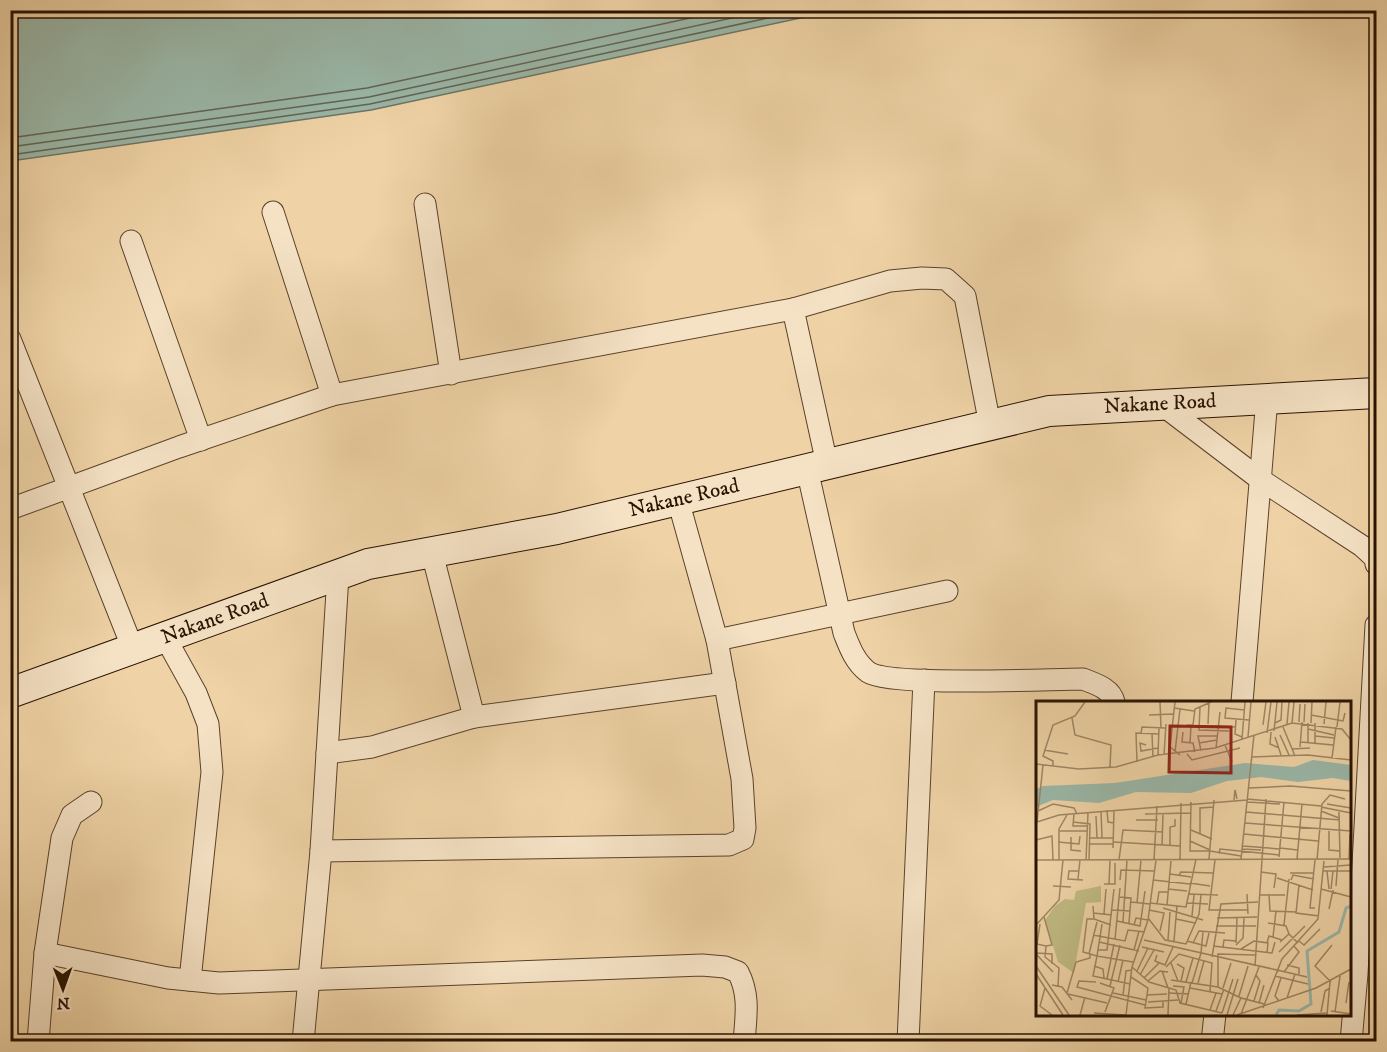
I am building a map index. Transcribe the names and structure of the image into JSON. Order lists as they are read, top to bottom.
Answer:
{
  "streets": {
    "street": ["Nakane Road"]
  },
  "north": "bottom"
}
